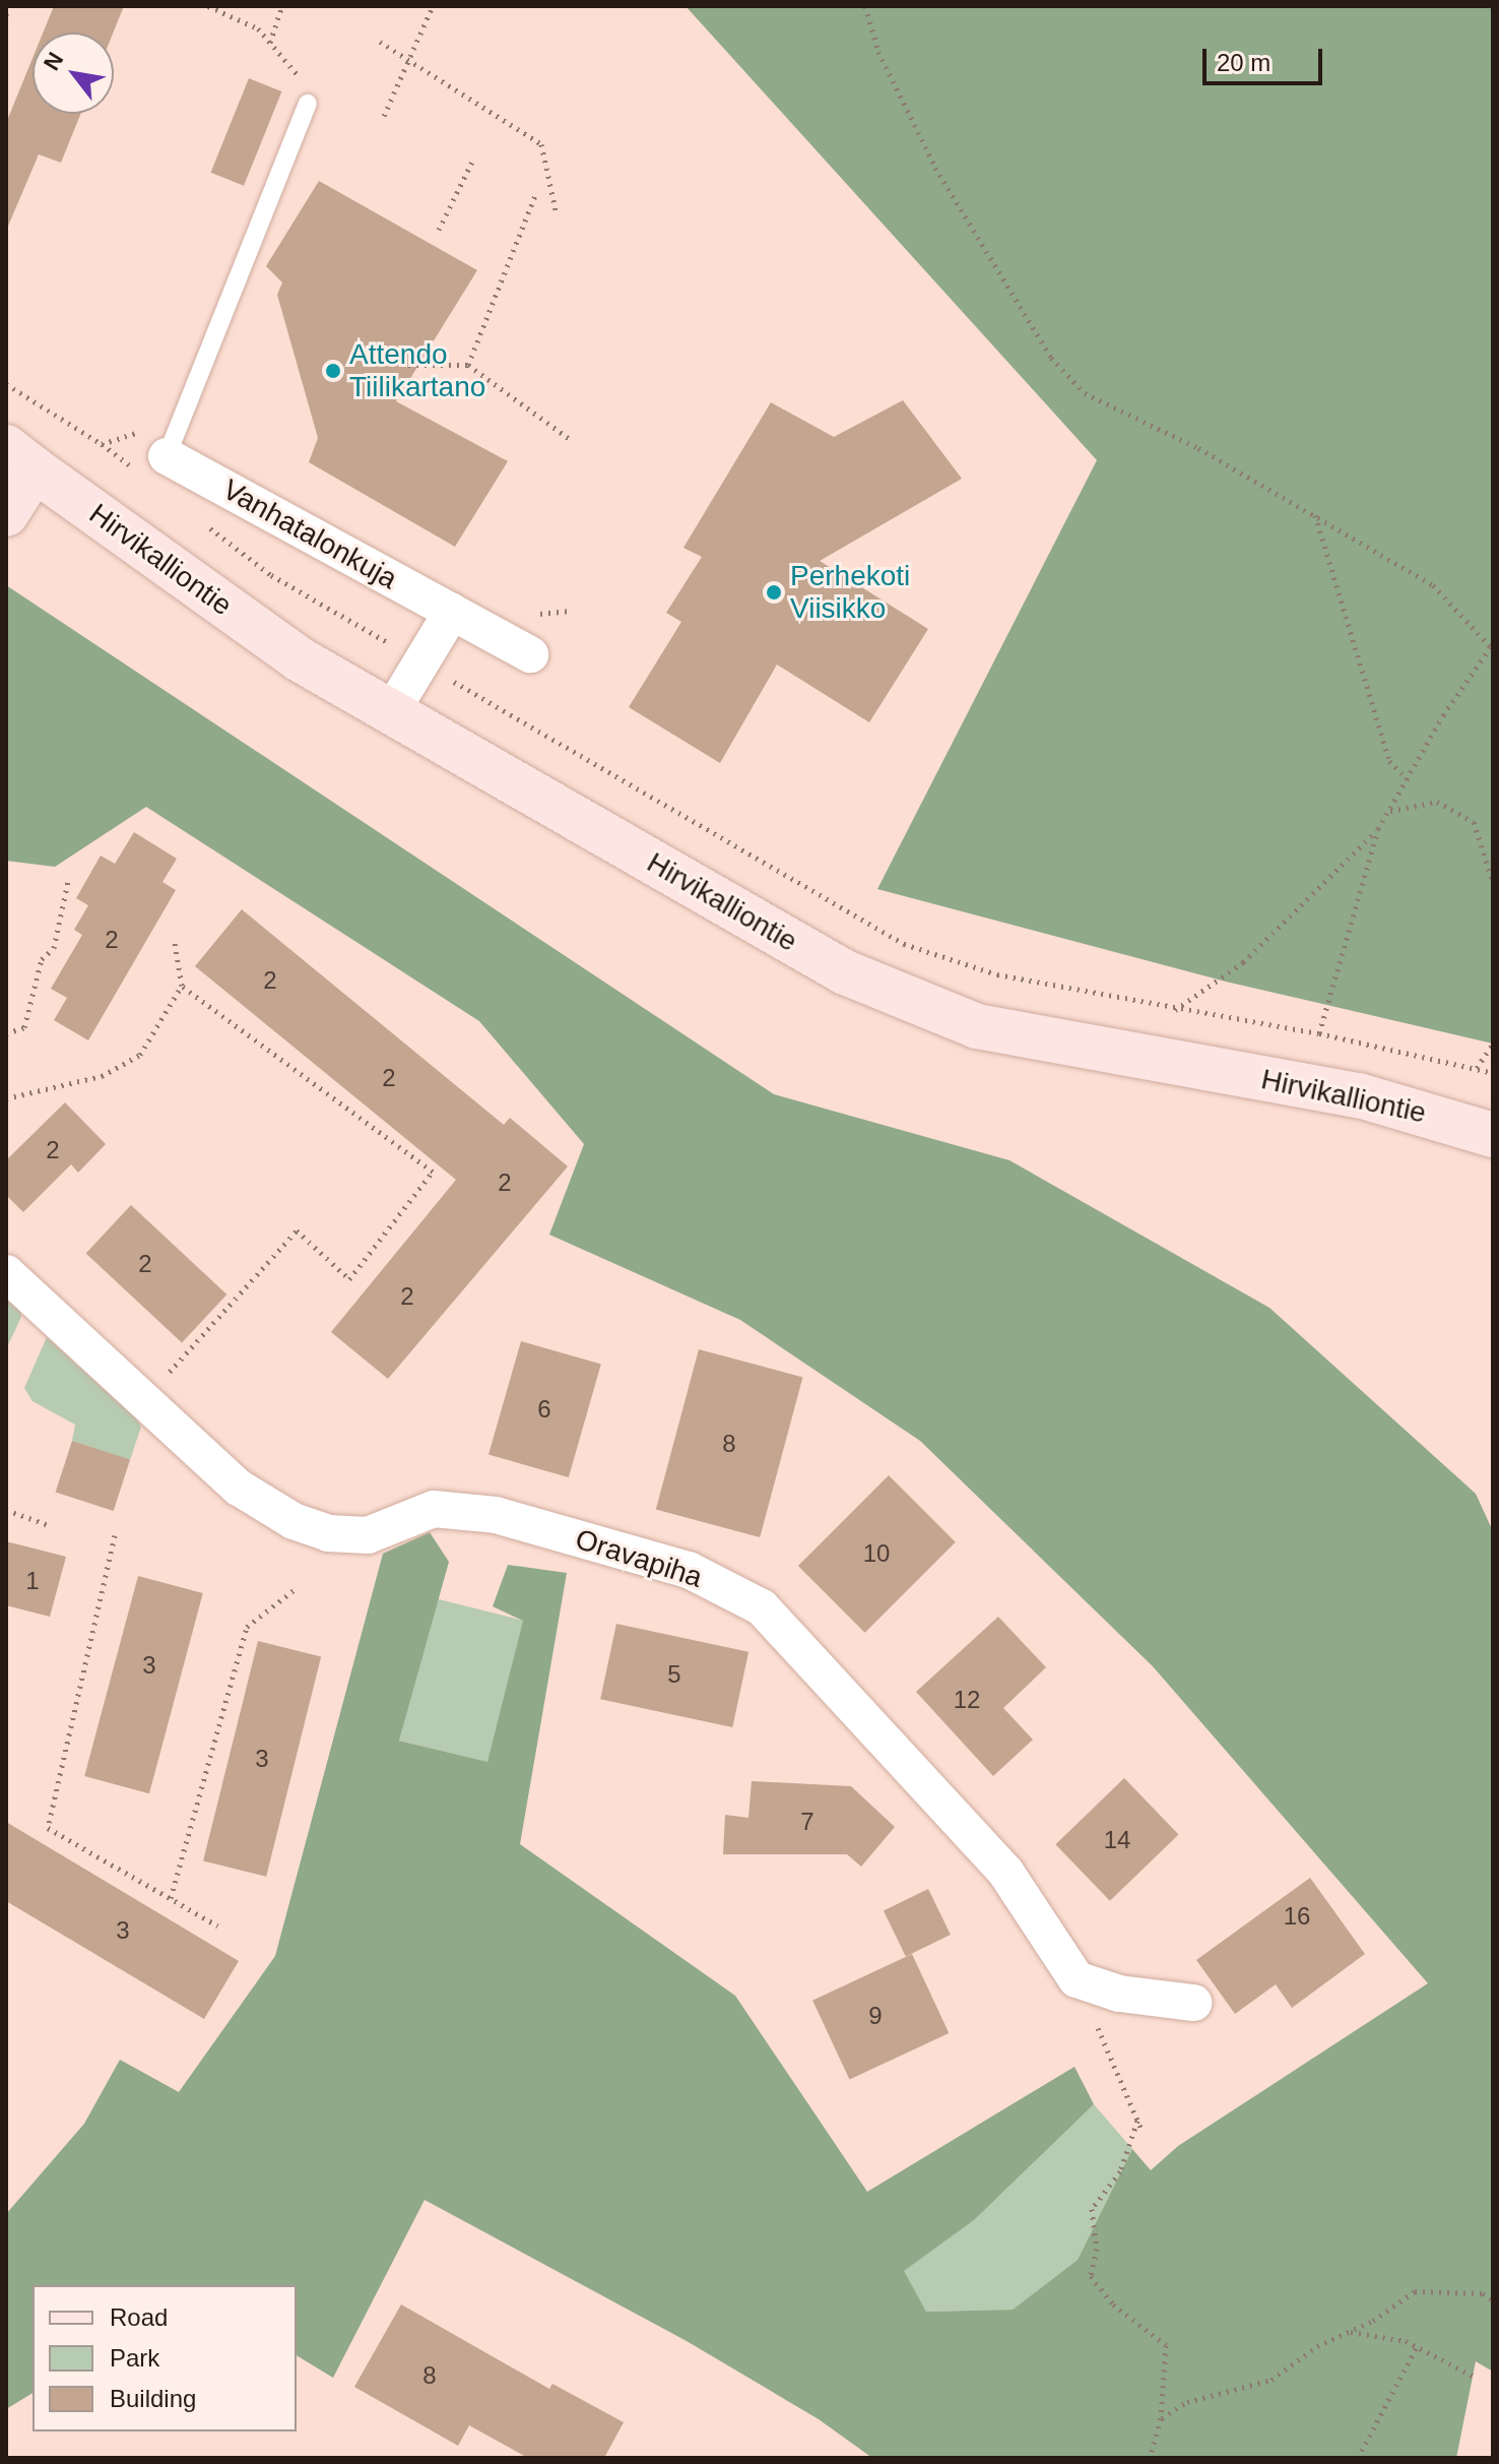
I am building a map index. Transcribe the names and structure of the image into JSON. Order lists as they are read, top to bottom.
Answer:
{
  "streets": {
    "street": ["Vanhatalonkuja", "Hirvikalliontie", "Oravapiha"]
  },
  "places": ["Attendo Tiilikartano", "Perhekoti Viisikko"],
  "house_numbers": [
    "2",
    "2",
    "2",
    "2",
    "2",
    "2",
    "2",
    "6",
    "8",
    "10",
    "1",
    "3",
    "5",
    "12",
    "3",
    "7",
    "14",
    "16",
    "3",
    "9",
    "8"
  ],
  "legend": ["Road", "Park", "Building"],
  "scale_bar": "20 m",
  "north": "top left"
}
